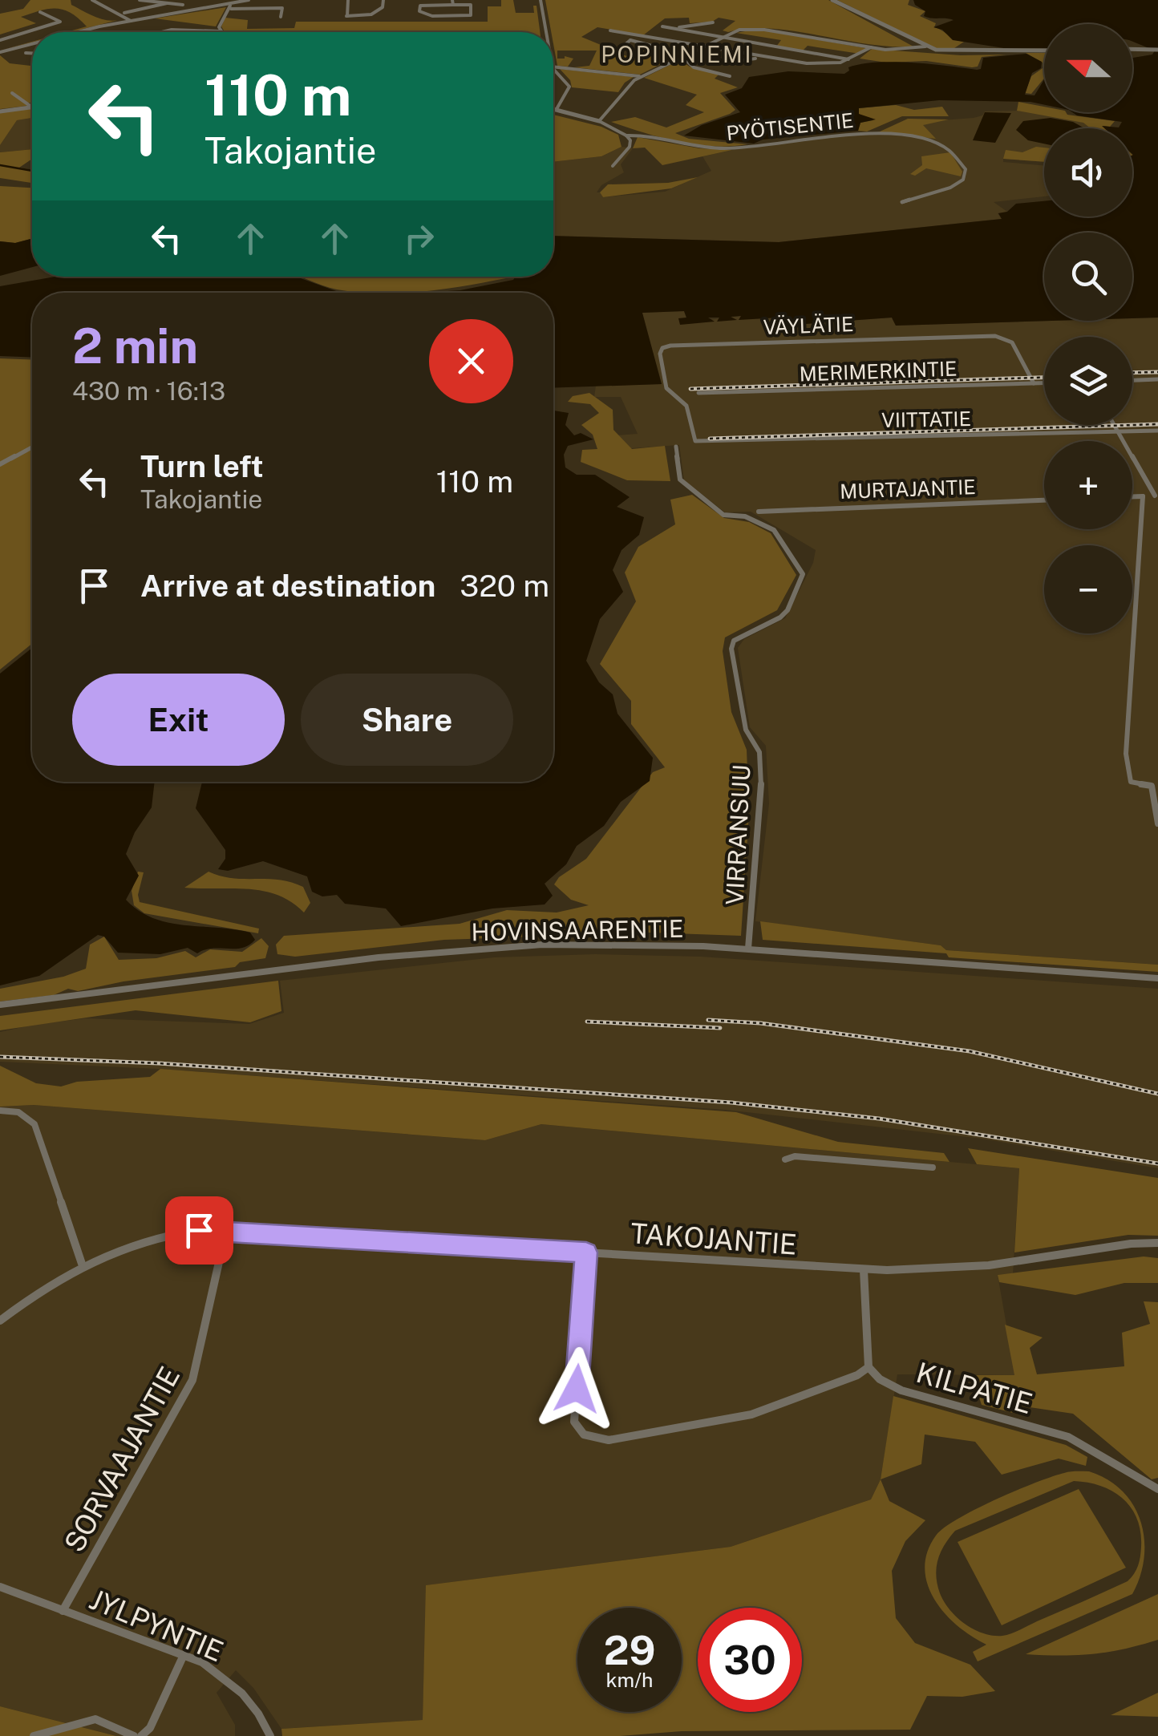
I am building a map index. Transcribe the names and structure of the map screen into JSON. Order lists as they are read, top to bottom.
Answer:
{
  "streets": {
    "street": [
      "PYÖTISENTIE",
      "VÄYLÄTIE",
      "MERIMERKINTIE",
      "VIITTATIE",
      "MURTAJANTIE",
      "VIRRANSUU",
      "HOVINSAARENTIE",
      "TAKOJANTIE",
      "KILPATIE",
      "SORVAAJANTIE",
      "JYLPYNTIE"
    ]
  },
  "crossings": [
    ["VÄYLÄTIE", "MERIMERKINTIE"],
    ["VÄYLÄTIE", "VIITTATIE"],
    ["VIRRANSUU", "HOVINSAARENTIE"],
    ["TAKOJANTIE", "SORVAAJANTIE"],
    ["SORVAAJANTIE", "JYLPYNTIE"]
  ],
  "districts": ["POPINNIEMI"],
  "north": "left",
  "page": {
    "map_buttons": ["+", "−"],
    "turn": ["110 m", "Takojantie"],
    "heading": ["2 min", "430 m · 16:13"],
    "list": [
      {
        "name": "Turn left",
        "note": "Takojantie",
        "value": "110 m"
      },
      {
        "name": "Arrive at destination",
        "value": "320 m"
      }
    ],
    "buttons": ["Exit", "Share"],
    "speed": "29 km/h",
    "limit": "30"
  }
}
